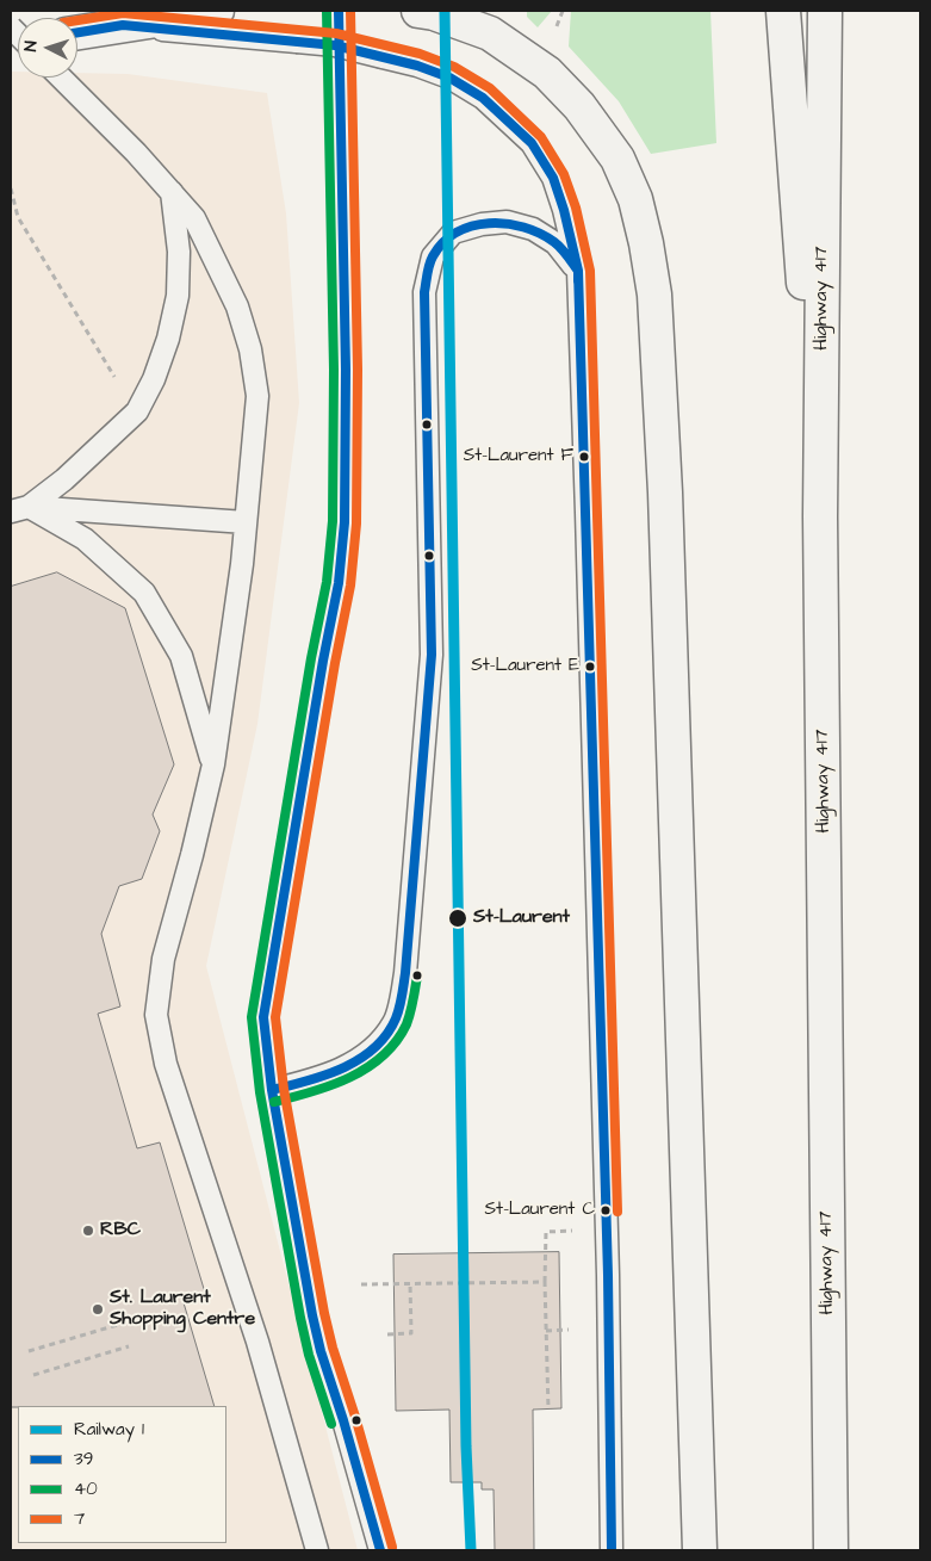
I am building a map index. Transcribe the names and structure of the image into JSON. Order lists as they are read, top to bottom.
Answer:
{
  "streets": {
    "highway": ["Highway 417"]
  },
  "places": [
    "St-Laurent F",
    "St-Laurent E",
    "St-Laurent",
    "St-Laurent C",
    "RBC",
    "St. Laurent Shopping Centre"
  ],
  "lines": [
    "rail line 1",
    "transit line 39",
    "transit line 40",
    "transit line 7"
  ],
  "legend": [
    "Railway 1",
    "39",
    "40",
    "7"
  ],
  "north": "left"
}
